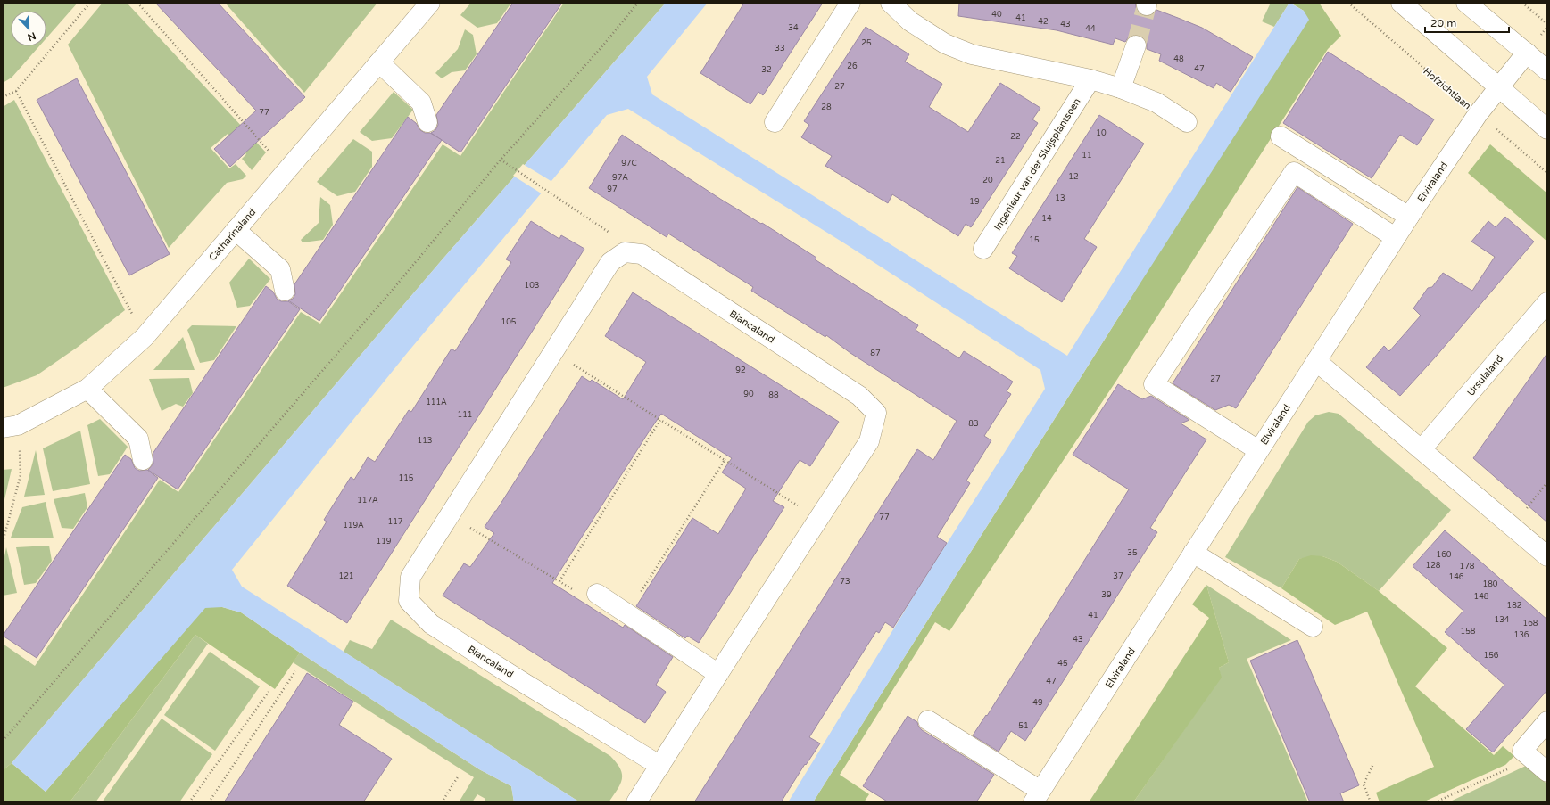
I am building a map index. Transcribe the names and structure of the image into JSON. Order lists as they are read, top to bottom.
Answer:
{
  "streets": {
    "street": [
      "Ingenieur van der Sluijsplantsoen",
      "Elviraland",
      "Catharinaland",
      "Biancaland",
      "Ursulaland"
    ],
    "path": ["Hofzichtlaan"]
  },
  "crossings": [
    ["Hofzichtlaan", "Elviraland"]
  ],
  "house_numbers": [
    "40",
    "41",
    "42",
    "43",
    "34",
    "44",
    "25",
    "33",
    "48",
    "26",
    "47",
    "32",
    "27",
    "28",
    "77",
    "10",
    "22",
    "11",
    "21",
    "97C",
    "12",
    "97A",
    "20",
    "97",
    "13",
    "19",
    "14",
    "15",
    "103",
    "105",
    "87",
    "92",
    "27",
    "90",
    "88",
    "111A",
    "111",
    "83",
    "113",
    "115",
    "117A",
    "77",
    "117",
    "119A",
    "119",
    "35",
    "160",
    "128",
    "178",
    "121",
    "37",
    "146",
    "73",
    "180",
    "39",
    "148",
    "182",
    "41",
    "134",
    "168",
    "158",
    "136",
    "43",
    "156",
    "45",
    "47",
    "49",
    "51"
  ],
  "scale_bar": "20 m",
  "north": "bottom"
}
